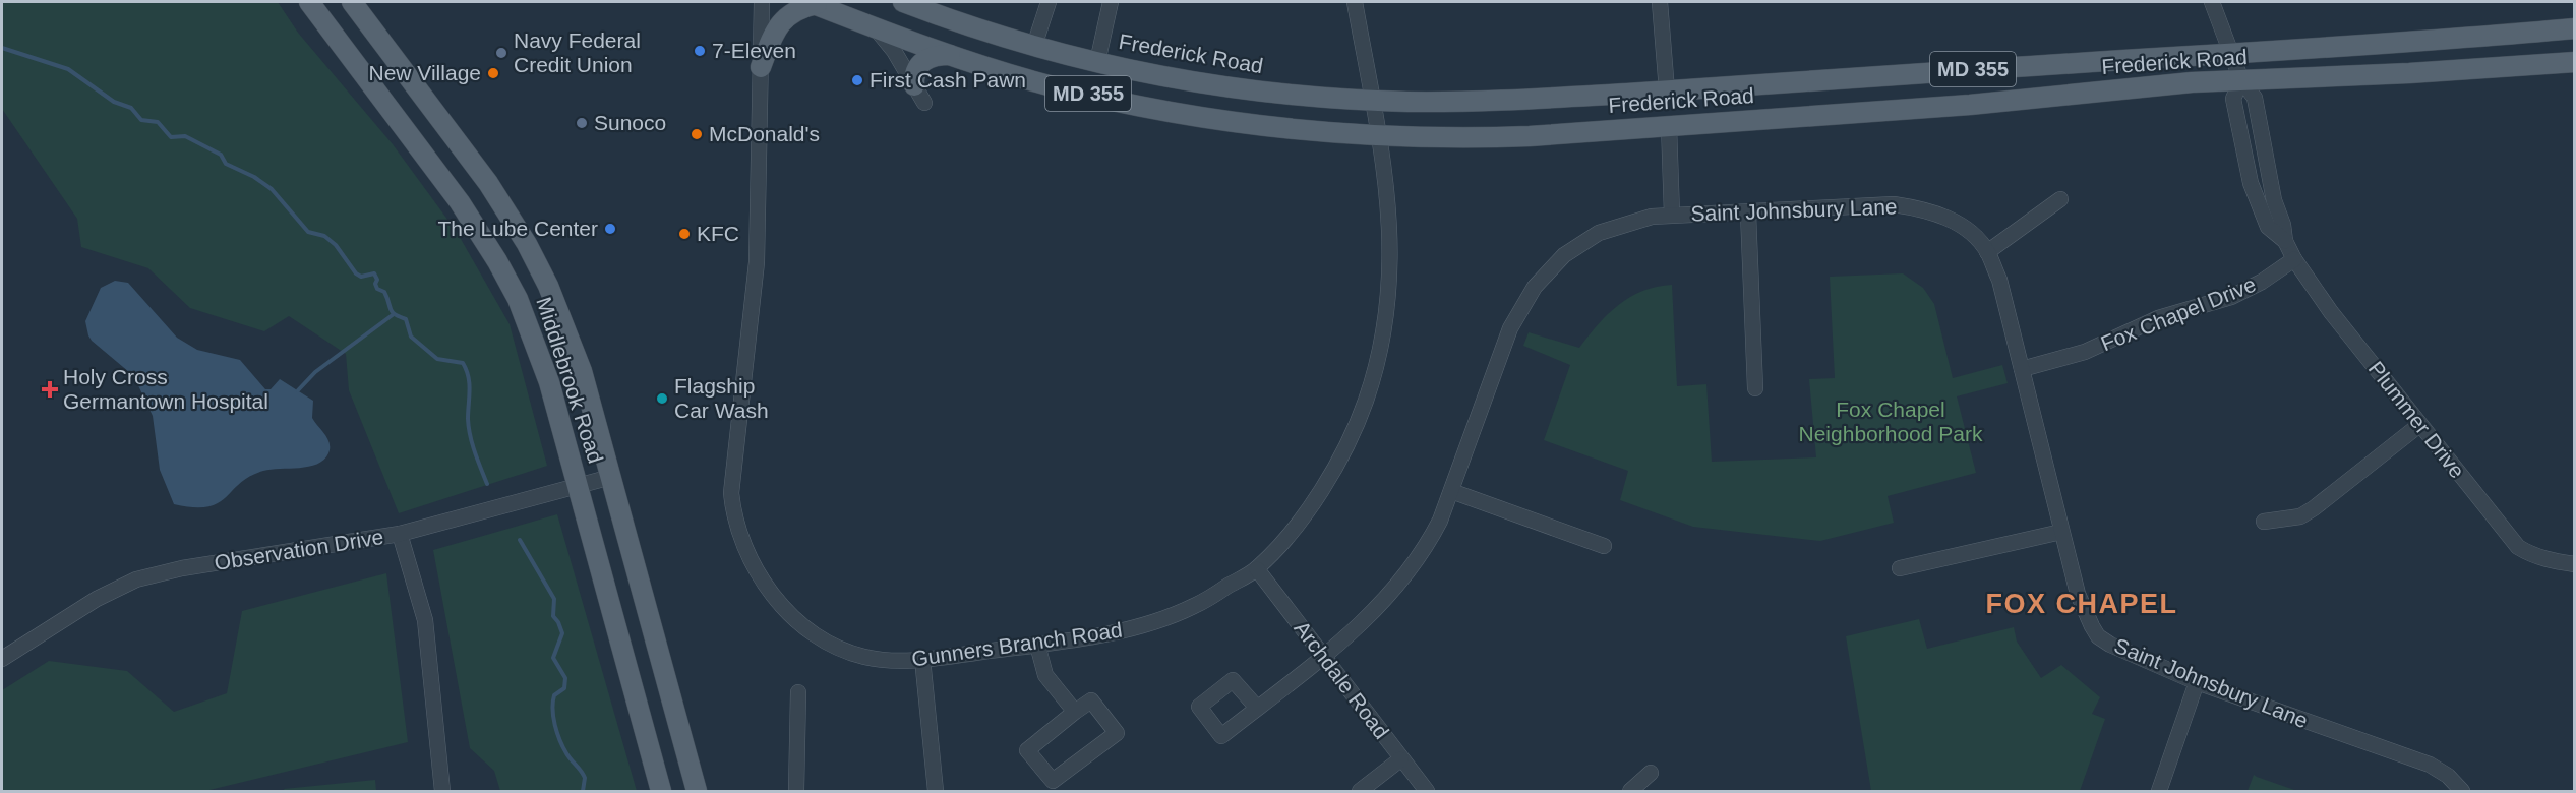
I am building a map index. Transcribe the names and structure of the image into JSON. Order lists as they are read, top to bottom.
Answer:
{
  "streets": {
    "main road": ["Frederick Road", "MD 355", "Middlebrook Road"],
    "street": [
      "Saint Johnsbury Lane",
      "Fox Chapel Drive",
      "Plummer Drive",
      "Observation Drive",
      "Gunners Branch Road",
      "Archdale Road"
    ]
  },
  "crossings": [
    ["Frederick Road", "Plummer Drive"],
    ["Frederick Road", "Gunners Branch Road"],
    ["Saint Johnsbury Lane", "Fox Chapel Drive"],
    ["Saint Johnsbury Lane", "Archdale Road"],
    ["Fox Chapel Drive", "Plummer Drive"],
    ["Middlebrook Road", "Observation Drive"],
    ["Gunners Branch Road", "Archdale Road"]
  ],
  "districts": ["FOX CHAPEL"],
  "parks": ["Fox Chapel Neighborhood Park"],
  "places": {
    "other": [
      "7-Eleven",
      "Navy Federal Credit Union",
      "New Village",
      "First Cash Pawn",
      "Sunoco",
      "McDonald's",
      "The Lube Center",
      "KFC",
      "Flagship Car Wash"
    ],
    "health": ["Holy Cross Germantown Hospital"]
  }
}
